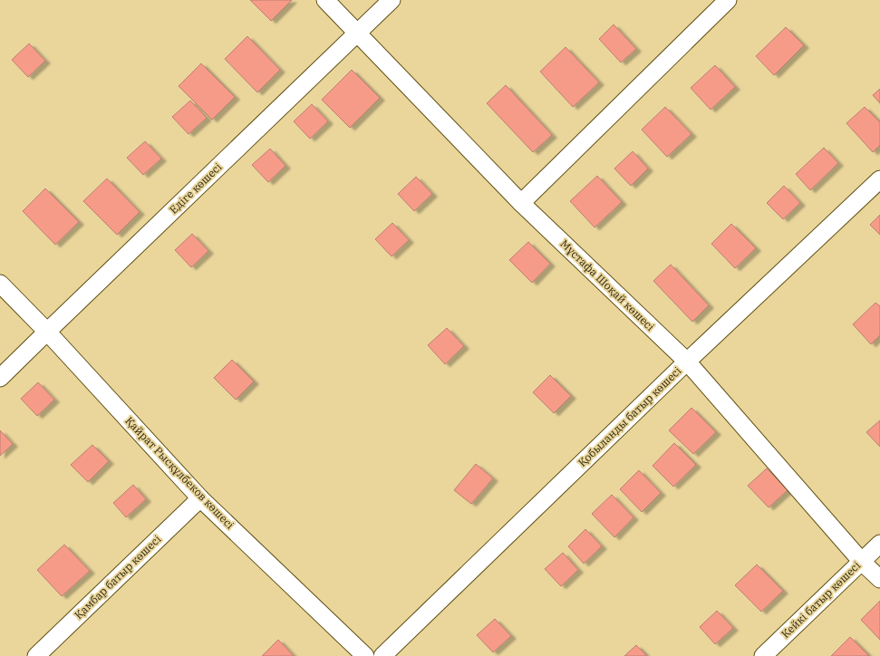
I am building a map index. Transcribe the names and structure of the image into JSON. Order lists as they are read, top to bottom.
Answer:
{
  "streets": {
    "street": [
      "Едіге көшесі",
      "Мұстафа Шоқай көшесі",
      "Қобыланды батыр көшесі",
      "Қайрат Рысқұлбеков көшесі",
      "Қамбар батыр көшесі",
      "Кейкі батыр көшесі"
    ]
  },
  "crossings": [
    ["Едіге көшесі", "Мұстафа Шоқай көшесі"],
    ["Едіге көшесі", "Қайрат Рысқұлбеков көшесі"],
    ["Мұстафа Шоқай көшесі", "Қобыланды батыр көшесі"],
    ["Мұстафа Шоқай көшесі", "Кейкі батыр көшесі"],
    ["Қайрат Рысқұлбеков көшесі", "Қамбар батыр көшесі"]
  ]
}
